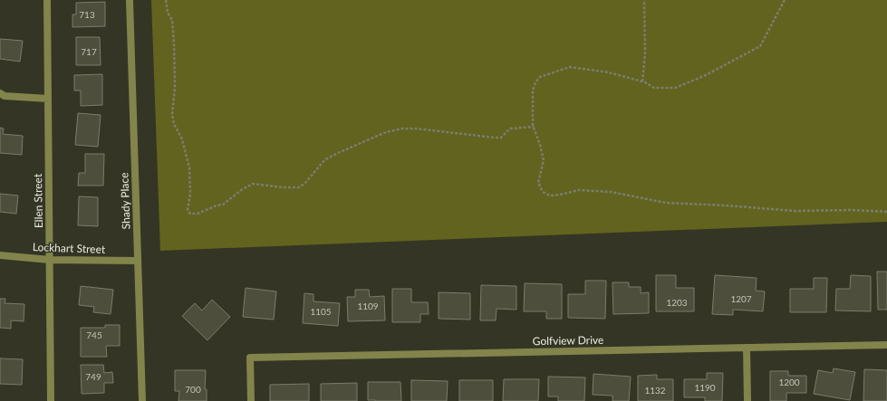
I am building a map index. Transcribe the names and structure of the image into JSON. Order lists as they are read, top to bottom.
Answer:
{
  "streets": {
    "street": [
      "Ellen Street",
      "Shady Place",
      "Lockhart Street",
      "Golfview Drive"
    ]
  },
  "crossings": [
    ["Ellen Street", "Lockhart Street"],
    ["Shady Place", "Lockhart Street"]
  ],
  "house_numbers": [
    "713",
    "717",
    "1207",
    "1203",
    "1109",
    "1105",
    "745",
    "749",
    "1200",
    "1190",
    "700",
    "1132"
  ]
}
